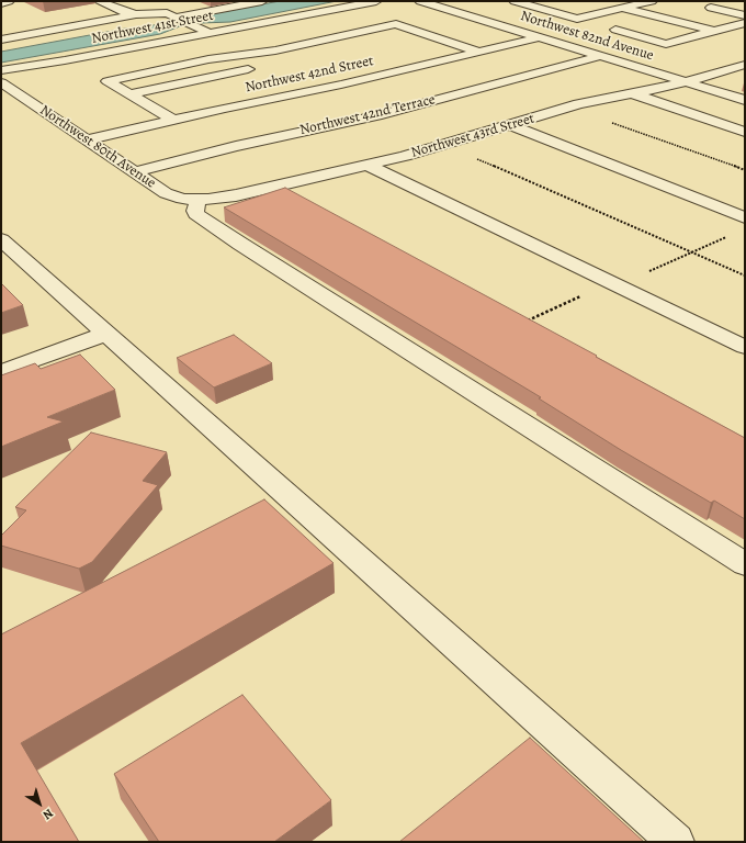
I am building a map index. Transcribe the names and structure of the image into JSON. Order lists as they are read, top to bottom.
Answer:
{
  "streets": {
    "street": [
      "Northwest 41st Street",
      "Northwest 82nd Avenue",
      "Northwest 42nd Street",
      "Northwest 42nd Terrace",
      "Northwest 43rd Street",
      "Northwest 80th Avenue"
    ]
  },
  "crossings": [
    ["Northwest 82nd Avenue", "Northwest 42nd Street"],
    ["Northwest 82nd Avenue", "Northwest 42nd Terrace"],
    ["Northwest 82nd Avenue", "Northwest 43rd Street"],
    ["Northwest 42nd Street", "Northwest 80th Avenue"],
    ["Northwest 42nd Terrace", "Northwest 80th Avenue"],
    ["Northwest 43rd Street", "Northwest 80th Avenue"]
  ],
  "north": "bottom right"
}
